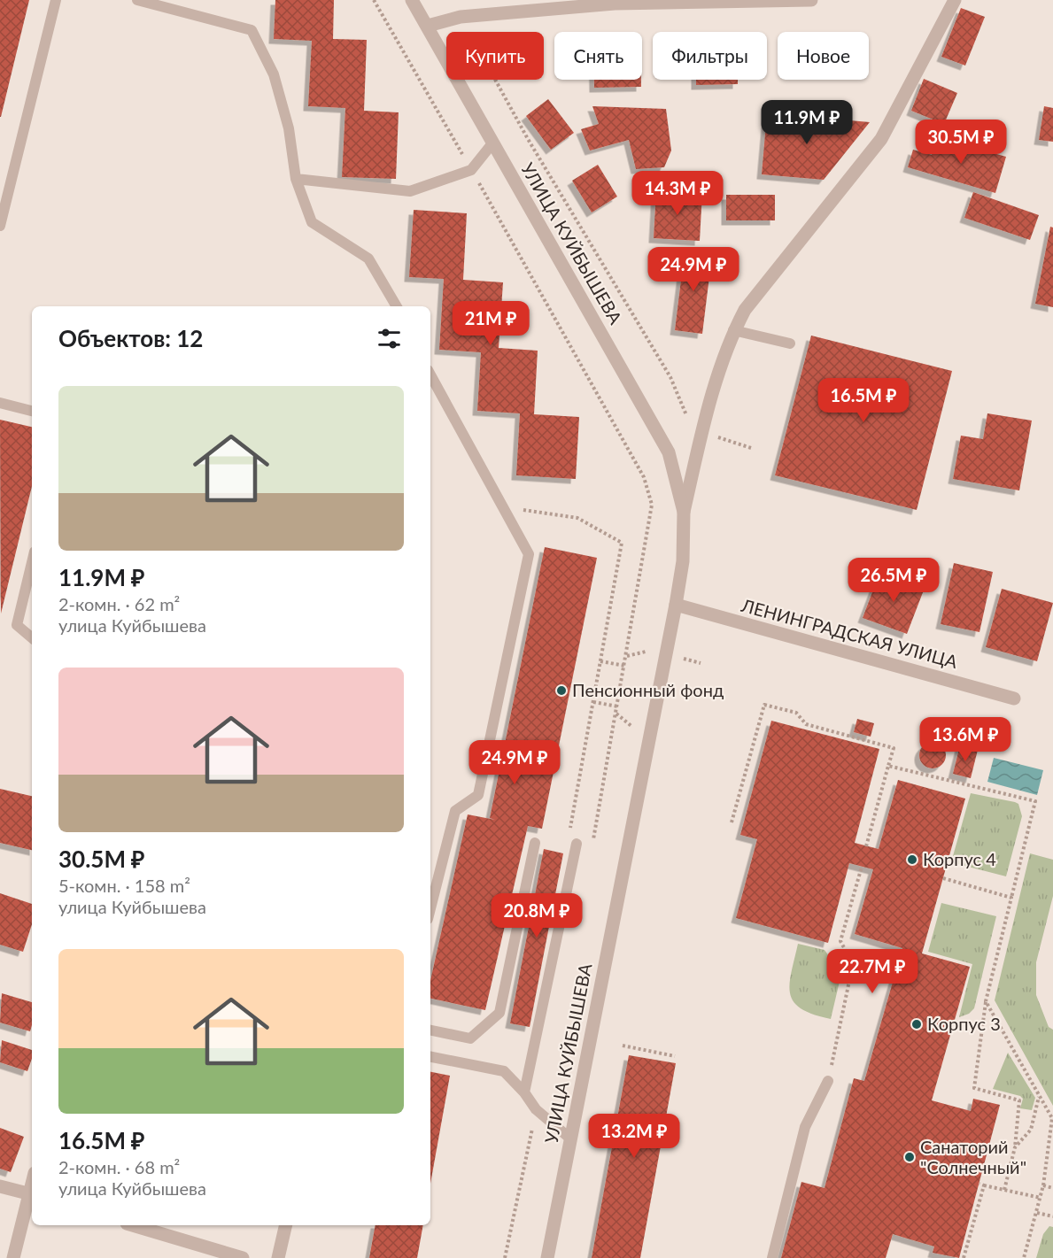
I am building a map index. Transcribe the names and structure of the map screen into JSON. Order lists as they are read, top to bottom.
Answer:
{
  "streets": {
    "street": ["УЛИЦА КУЙБЫШЕВА", "ЛЕНИНГРАДСКАЯ УЛИЦА"]
  },
  "crossings": [
    ["УЛИЦА КУЙБЫШЕВА", "ЛЕНИНГРАДСКАЯ УЛИЦА"]
  ],
  "places": [
    "Пенсионный фонд",
    "Корпус 4",
    "Корпус 3",
    "Санаторий \"Солнечный\""
  ],
  "page": {
    "chip": [
      "Купить",
      "Снять",
      "Фильтры",
      "Новое"
    ],
    "price": [
      "11.9M ₽",
      "30.5M ₽",
      "14.3M ₽",
      "24.9M ₽",
      "21M ₽",
      "16.5M ₽",
      "26.5M ₽",
      "13.6M ₽",
      "24.9M ₽",
      "20.8M ₽",
      "22.7M ₽",
      "13.2M ₽"
    ],
    "heading": "Объектов: 12",
    "list": [
      {
        "name": "11.9M ₽",
        "note": "2-комн. · 62 m² · улица Куйбышева"
      },
      {
        "name": "30.5M ₽",
        "note": "5-комн. · 158 m² · улица Куйбышева"
      },
      {
        "name": "16.5M ₽",
        "note": "2-комн. · 68 m² · улица Куйбышева"
      }
    ]
  }
}
